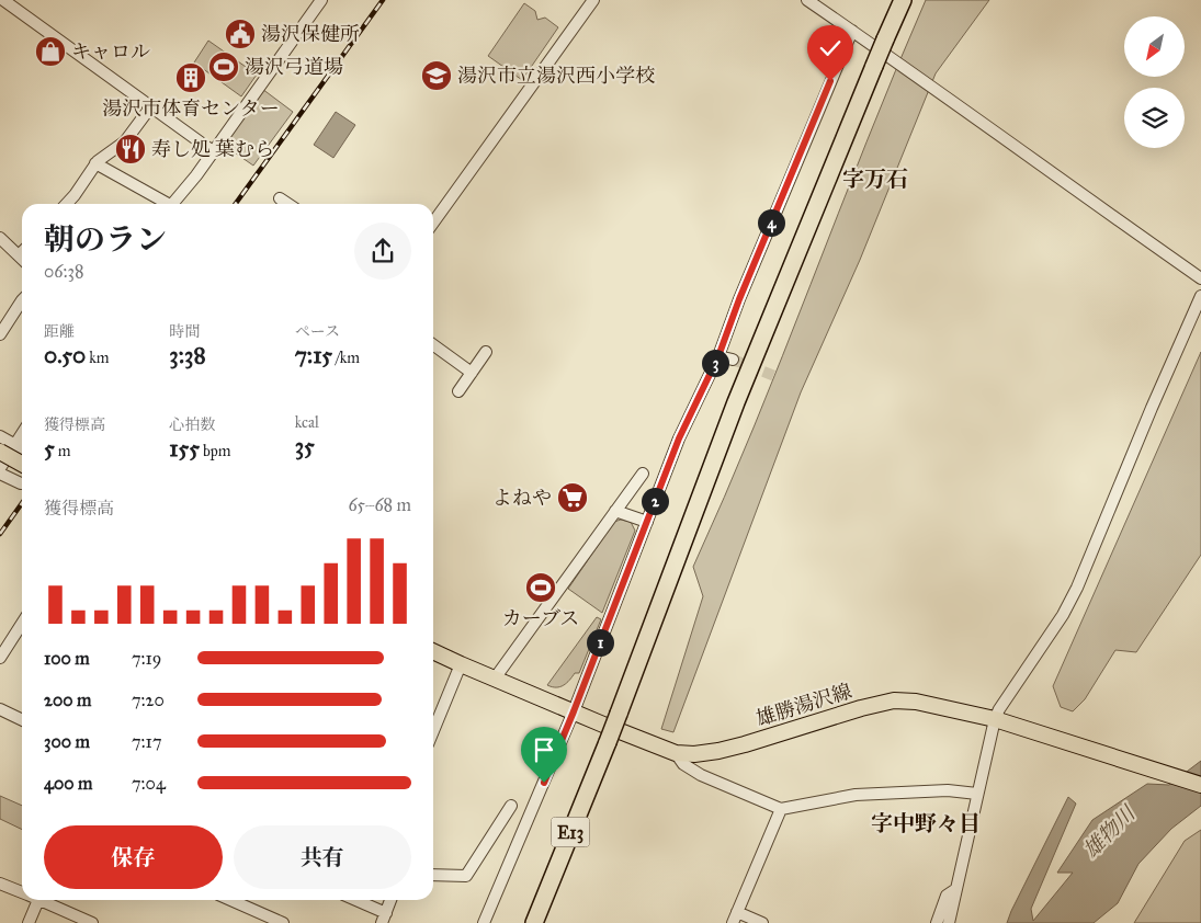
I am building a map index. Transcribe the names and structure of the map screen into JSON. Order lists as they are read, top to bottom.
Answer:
{
  "streets": {
    "highway": ["E13"],
    "main road": ["雄勝湯沢線"]
  },
  "districts": ["字万石", "字中野々目"],
  "water": ["雄物川"],
  "places": {
    "public building": ["湯沢保健所"],
    "shop": ["キャロル"],
    "sports": ["湯沢弓道場", "カーブス"],
    "school or university": ["湯沢市立湯沢西小学校"],
    "building": ["湯沢市体育センター"],
    "restaurant": ["寿し処 葉むら"],
    "supermarket": ["よねや"]
  },
  "north": "bottom left",
  "page": {
    "heading": ["朝のラン", "06:38"],
    "pins": [
      "4",
      "3",
      "2",
      "1"
    ],
    "stats": [
      ["距離", "0.50 km"],
      ["時間", "3:38"],
      ["ペース", "7:15 /km"],
      ["獲得標高", "5 m"],
      ["心拍数", "155 bpm"],
      ["kcal", "35"]
    ],
    "chart": ["獲得標高", "65–68 m"],
    "list": [
      {
        "name": "100 m",
        "note": "7:19"
      },
      {
        "name": "200 m",
        "note": "7:20"
      },
      {
        "name": "300 m",
        "note": "7:17"
      },
      {
        "name": "400 m",
        "note": "7:04"
      }
    ],
    "buttons": ["保存", "共有"]
  }
}
